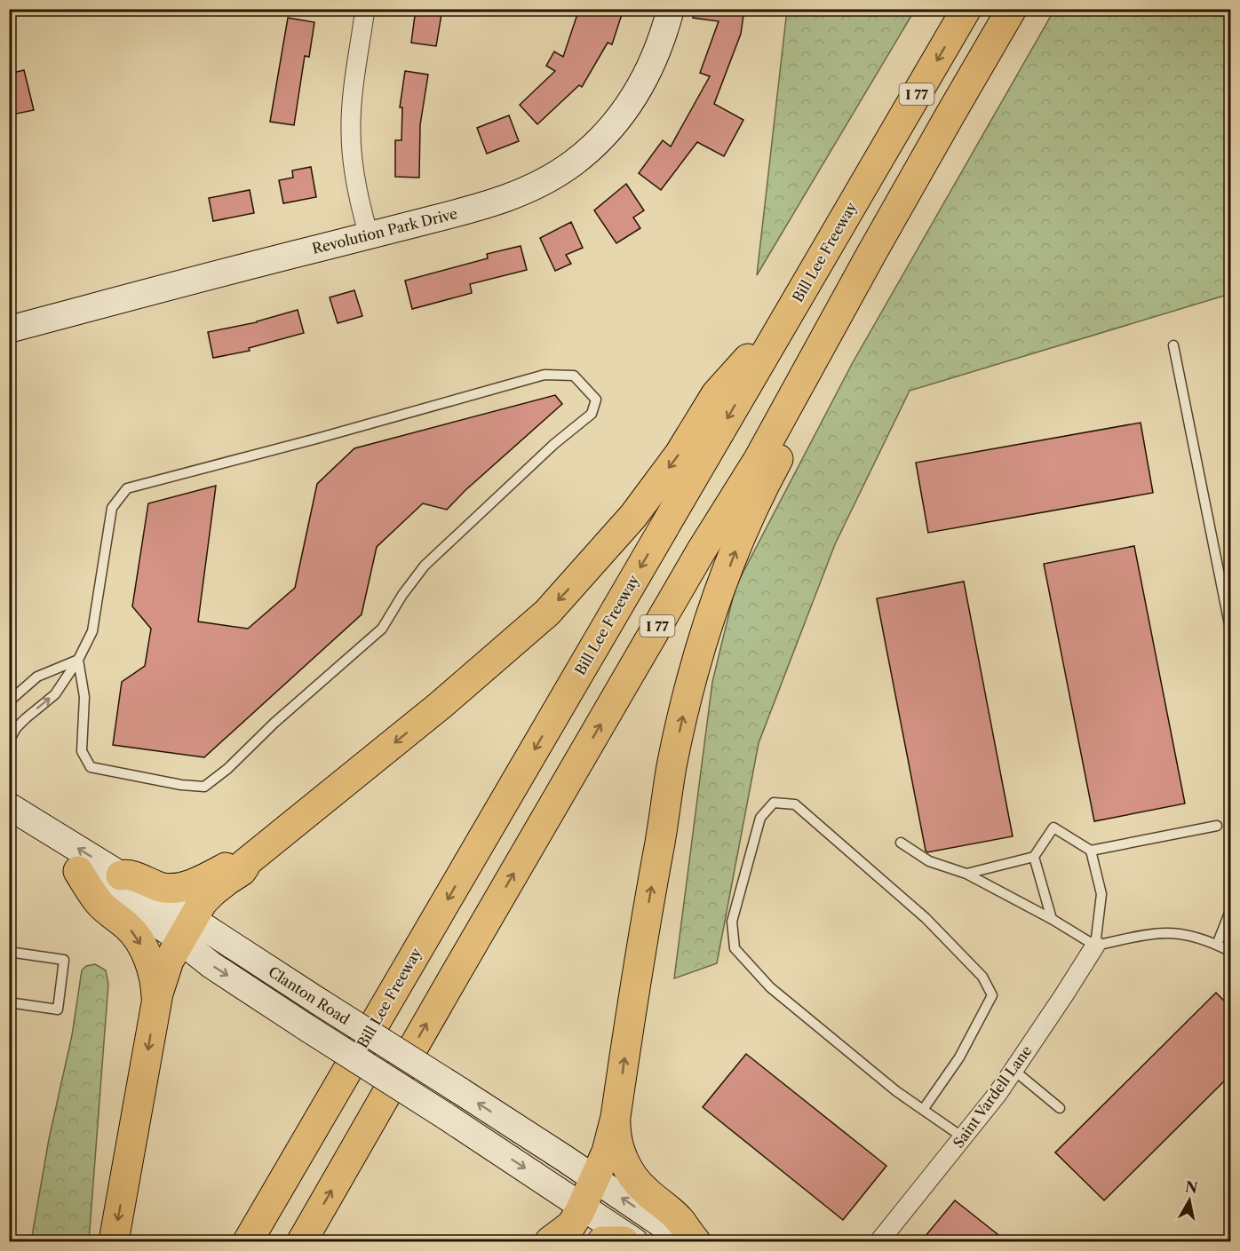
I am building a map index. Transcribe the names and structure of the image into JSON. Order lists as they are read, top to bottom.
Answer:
{
  "streets": {
    "highway": ["I 77", "Bill Lee Freeway"],
    "main road": ["Revolution Park Drive", "Clanton Road"],
    "street": ["Saint Vardell Lane"]
  },
  "north": "top"
}
